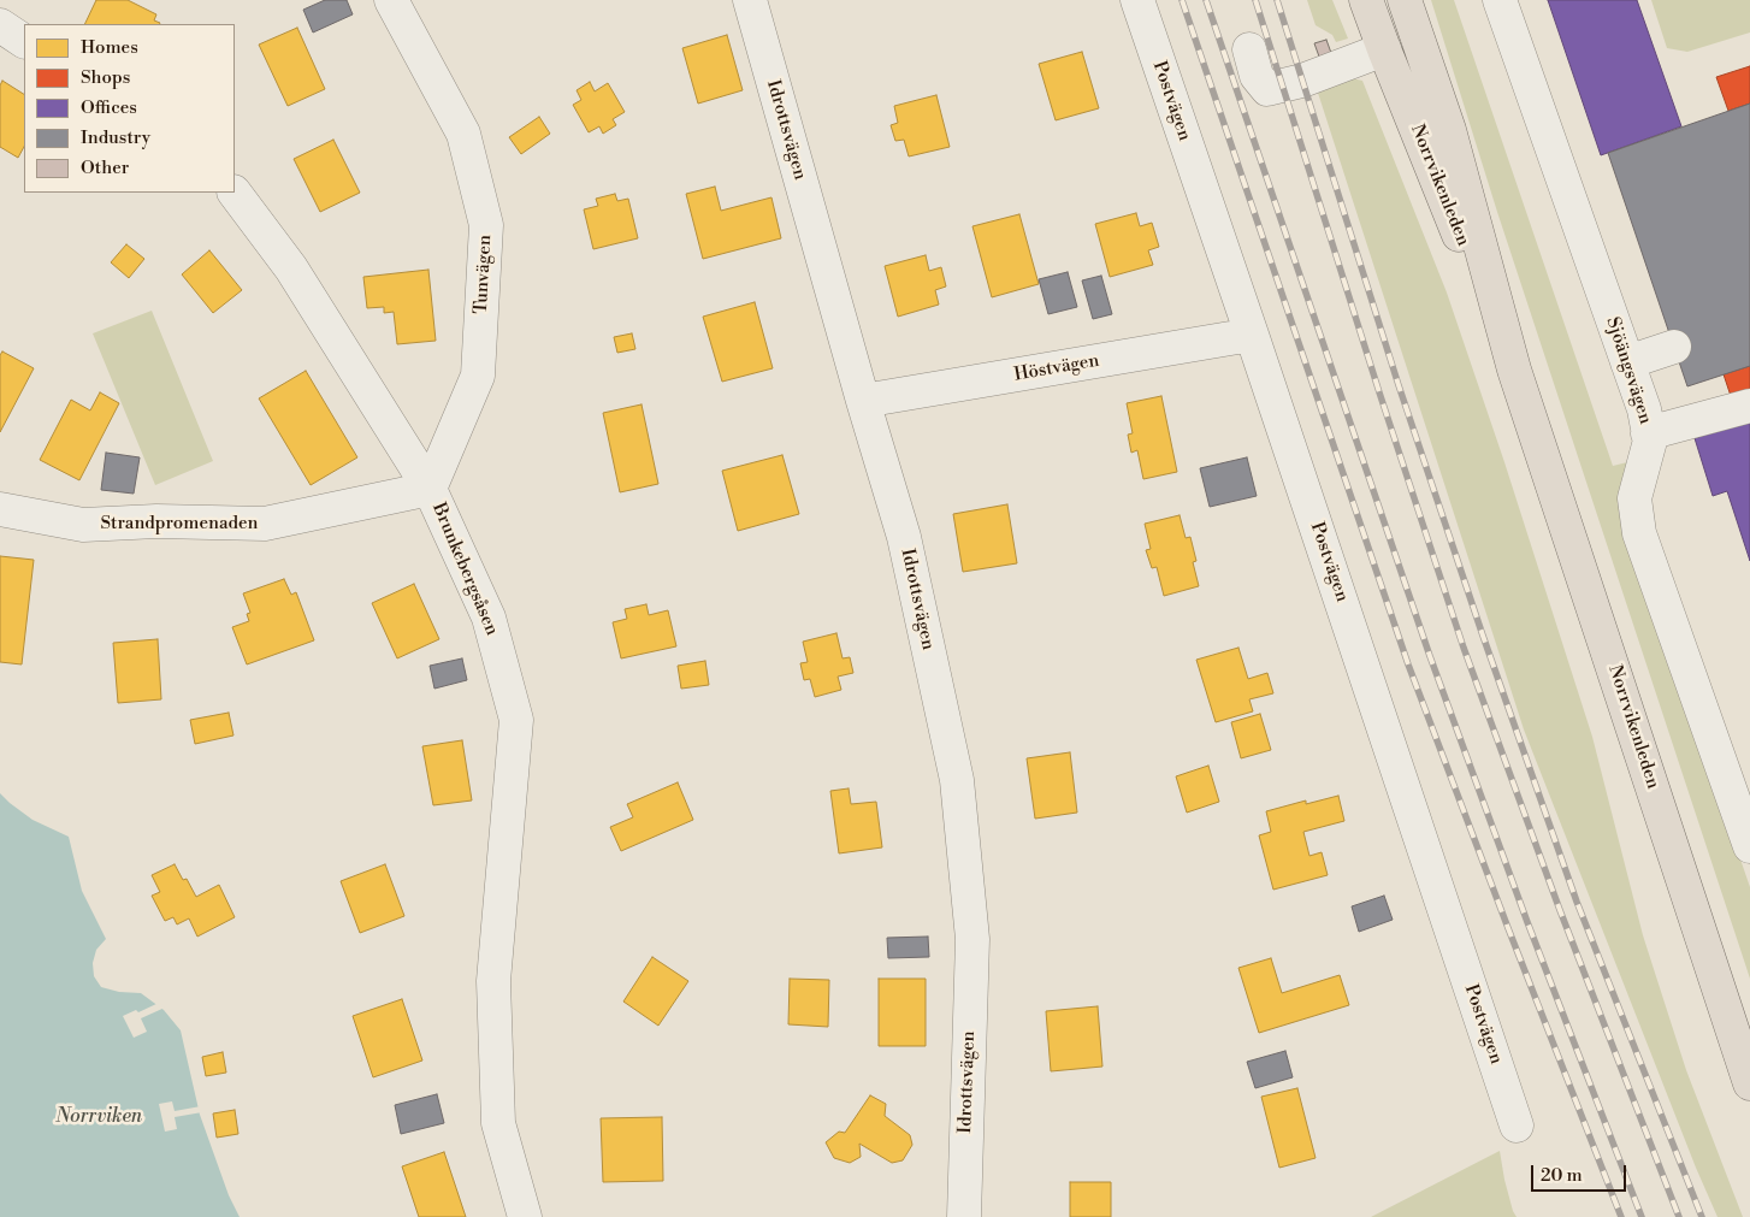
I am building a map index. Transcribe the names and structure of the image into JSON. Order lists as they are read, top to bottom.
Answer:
{
  "streets": {
    "main road": ["Norrvikenleden"],
    "street": [
      "Postvägen",
      "Idrottsvägen",
      "Tunvägen",
      "Höstvägen",
      "Sjöängsvägen",
      "Strandpromenaden",
      "Brunkebergsåsen"
    ]
  },
  "crossings": [
    ["Postvägen", "Höstvägen"],
    ["Idrottsvägen", "Höstvägen"],
    ["Tunvägen", "Strandpromenaden"],
    ["Tunvägen", "Brunkebergsåsen"],
    ["Strandpromenaden", "Brunkebergsåsen"]
  ],
  "water": ["Norrviken"],
  "legend": [
    "Homes",
    "Shops",
    "Offices",
    "Industry",
    "Other"
  ],
  "scale_bar": "20 m"
}
